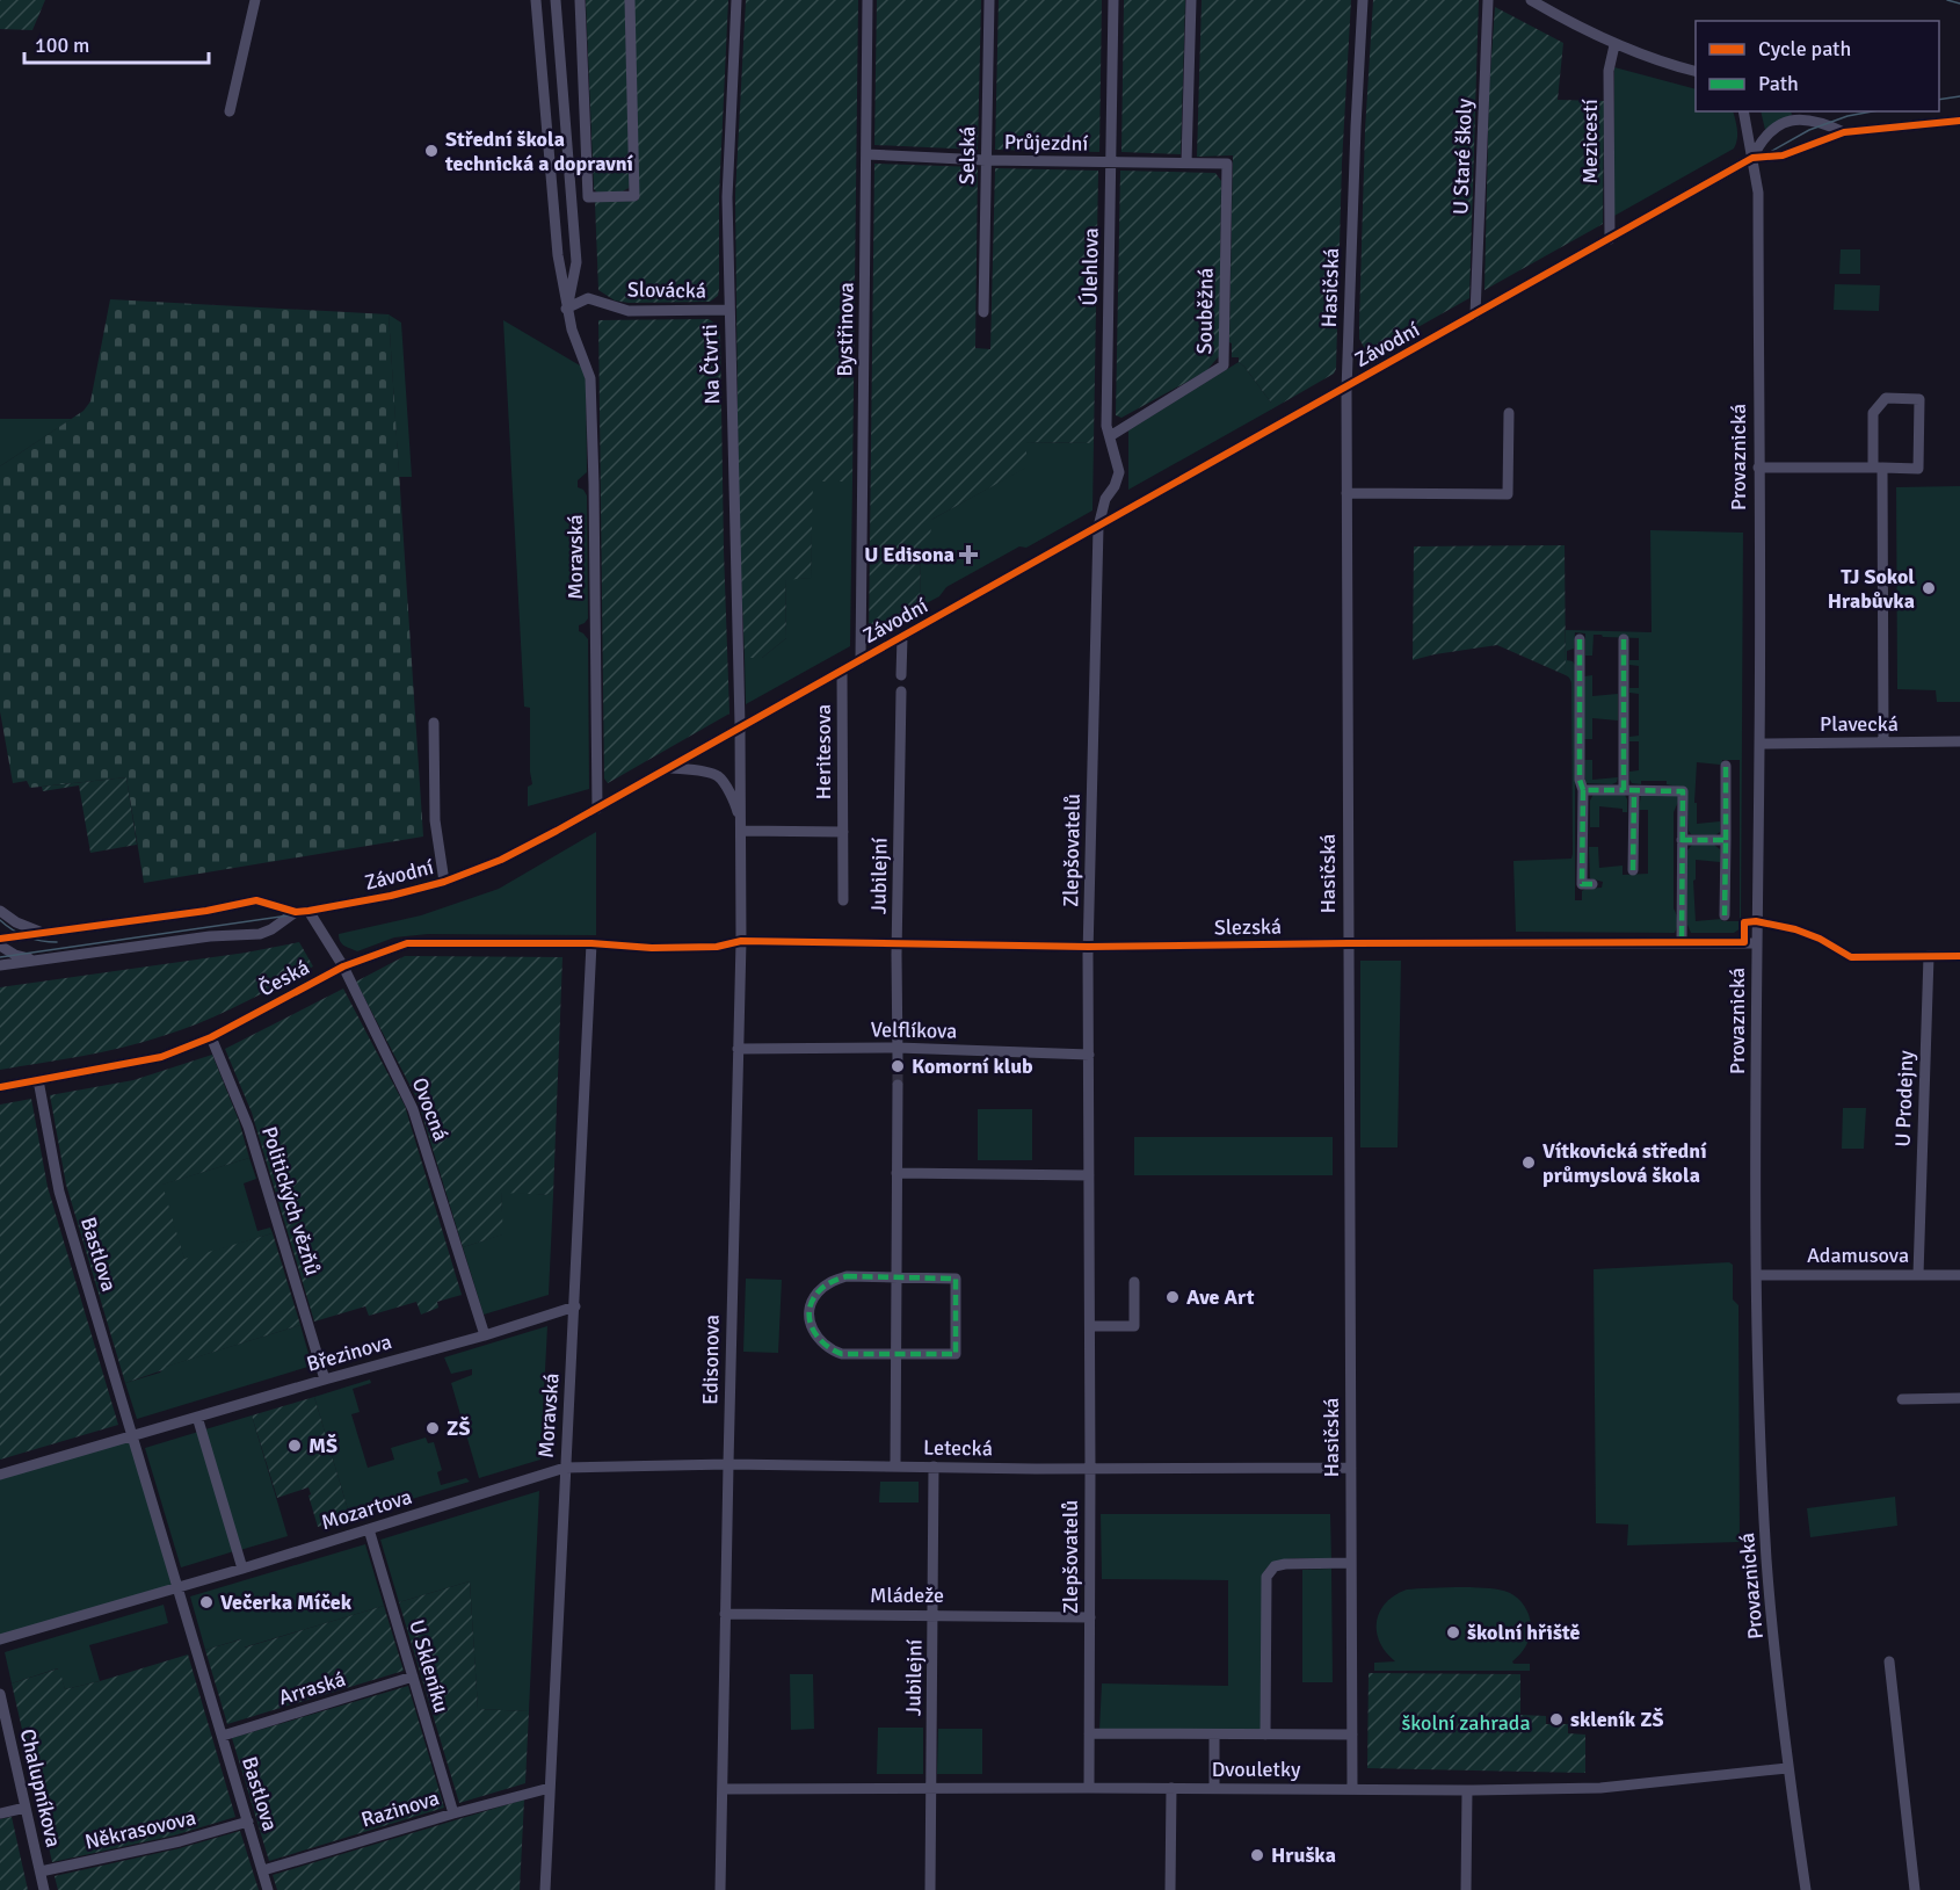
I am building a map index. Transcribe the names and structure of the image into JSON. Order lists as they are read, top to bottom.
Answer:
{
  "streets": {
    "street": [
      "Mezicestí",
      "Průjezdní",
      "Selská",
      "U Staré školy",
      "Úlehlova",
      "Hasičská",
      "Slovácká",
      "Souběžná",
      "Bystřinova",
      "Závodní",
      "Na Čtvrti",
      "Provaznická",
      "Moravská",
      "Plavecká",
      "Heritesova",
      "Zlepšovatelů",
      "Jubilejní",
      "Slezská",
      "Česká",
      "Velflíkova",
      "U Prodejny",
      "Ovocná",
      "Politických vězňů",
      "Bastlova",
      "Adamusova",
      "Březinova",
      "Edisonova",
      "Letecká",
      "Mozartova",
      "Mládeže",
      "U Skleníku",
      "Arraská",
      "Dvouletky",
      "Chalupníkova",
      "Razinova",
      "Někrasovova"
    ]
  },
  "crossings": [
    ["Mezicestí", "Závodní"],
    ["Průjezdní", "Selská"],
    ["Průjezdní", "Úlehlova"],
    ["Průjezdní", "Souběžná"],
    ["Průjezdní", "Bystřinova"],
    ["U Staré školy", "Závodní"],
    ["Úlehlova", "Souběžná"],
    ["Úlehlova", "Závodní"],
    ["Úlehlova", "Zlepšovatelů"],
    ["Hasičská", "Závodní"],
    ["Hasičská", "Slezská"],
    ["Hasičská", "Letecká"],
    ["Hasičská", "Dvouletky"],
    ["Slovácká", "Na Čtvrti"],
    ["Slovácká", "Moravská"],
    ["Bystřinova", "Závodní"],
    ["Závodní", "Na Čtvrti"],
    ["Závodní", "Provaznická"],
    ["Závodní", "Moravská"],
    ["Závodní", "Heritesova"],
    ["Závodní", "Zlepšovatelů"],
    ["Závodní", "Ovocná"],
    ["Závodní", "Edisonova"],
    ["Na Čtvrti", "Edisonova"],
    ["Provaznická", "Plavecká"],
    ["Provaznická", "Slezská"],
    ["Provaznická", "Adamusova"],
    ["Provaznická", "Dvouletky"],
    ["Moravská", "Česká"],
    ["Moravská", "Březinova"],
    ["Moravská", "Letecká"],
    ["Moravská", "Mozartova"],
    ["Moravská", "Razinova"],
    ["Zlepšovatelů", "Slezská"],
    ["Zlepšovatelů", "Velflíkova"],
    ["Zlepšovatelů", "Letecká"],
    ["Zlepšovatelů", "Mládeže"],
    ["Zlepšovatelů", "Dvouletky"],
    ["Jubilejní", "Slezská"],
    ["Jubilejní", "Velflíkova"],
    ["Jubilejní", "Letecká"],
    ["Jubilejní", "Mládeže"],
    ["Jubilejní", "Dvouletky"],
    ["Slezská", "Edisonova"],
    ["Česká", "Ovocná"],
    ["Česká", "Politických vězňů"],
    ["Česká", "Bastlova"],
    ["Velflíkova", "Edisonova"],
    ["U Prodejny", "Adamusova"],
    ["Ovocná", "Březinova"],
    ["Politických vězňů", "Březinova"],
    ["Bastlova", "Březinova"],
    ["Bastlova", "Mozartova"],
    ["Bastlova", "Arraská"],
    ["Bastlova", "Razinova"],
    ["Bastlova", "Někrasovova"],
    ["Edisonova", "Letecká"],
    ["Edisonova", "Mládeže"],
    ["Edisonova", "Dvouletky"],
    ["Letecká", "Mozartova"],
    ["Mozartova", "U Skleníku"],
    ["U Skleníku", "Arraská"],
    ["U Skleníku", "Razinova"],
    ["Chalupníkova", "Někrasovova"]
  ],
  "parks": ["školní zahrada"],
  "places": {
    "other": [
      "Střední škola technická a dopravní",
      "TJ Sokol Hrabůvka",
      "Komorní klub",
      "Vítkovická střední průmyslová škola",
      "Ave Art",
      "ZŠ",
      "MŠ",
      "Večerka Míček",
      "školní hřiště",
      "skleník ZŠ",
      "Hruška"
    ],
    "health": ["U Edisona"]
  },
  "legend": ["Cycle path", "Path"],
  "scale_bar": "100 m"
}
